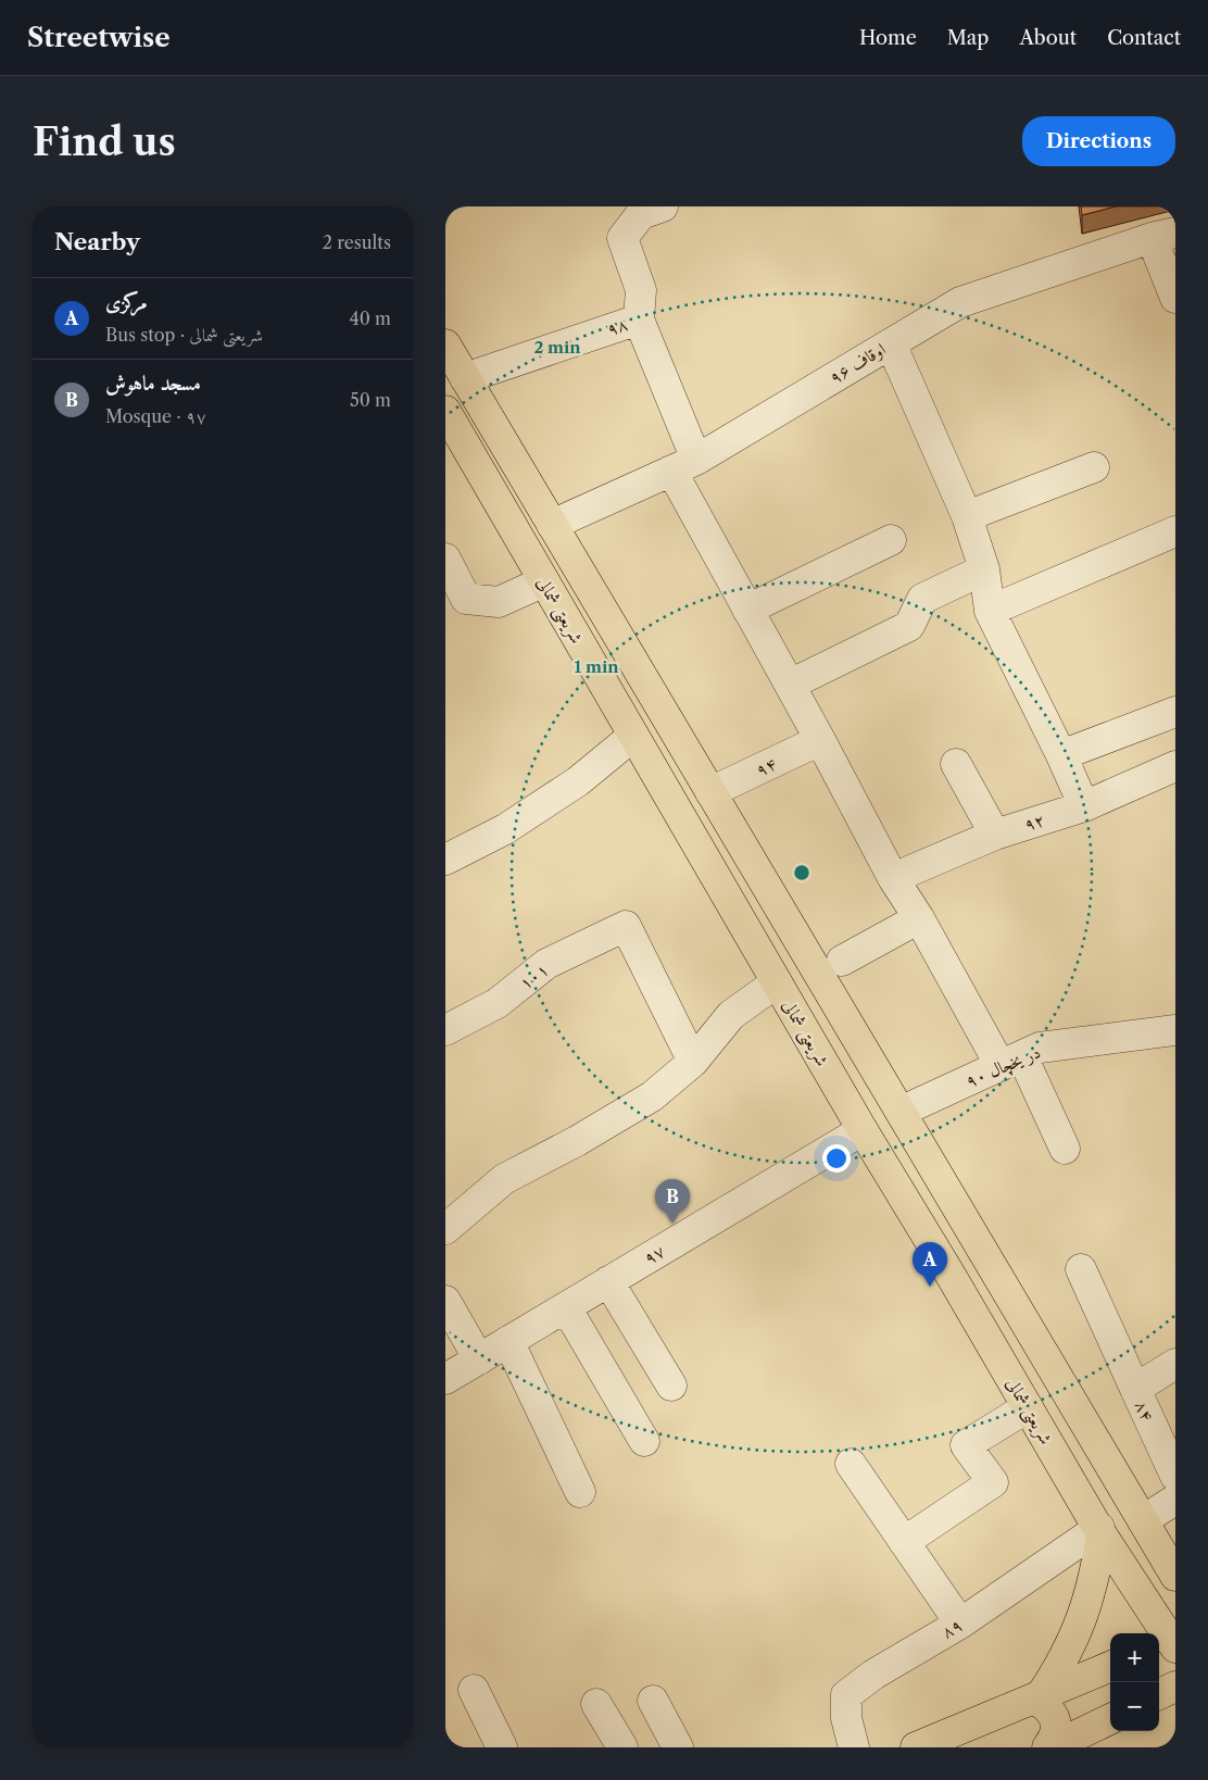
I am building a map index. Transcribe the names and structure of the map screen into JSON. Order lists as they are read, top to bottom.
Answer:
{
  "streets": {
    "main road": ["شریعتی شمالی"],
    "street": [
      "۹۸",
      "اوقاف ۹۶",
      "۹۴",
      "۹۲",
      "۱۰۱",
      "در یخچال ۹۰",
      "۹۷",
      "۸۴",
      "۸۹"
    ]
  },
  "crossings": [
    ["۹۸", "شریعتی شمالی"],
    ["اوقاف ۹۶", "شریعتی شمالی"],
    ["شریعتی شمالی", "۹۴"],
    ["شریعتی شمالی", "در یخچال ۹۰"],
    ["شریعتی شمالی", "۹۷"],
    ["شریعتی شمالی", "۸۹"]
  ],
  "page": {
    "header": "Streetwise",
    "nav": [
      "Home",
      "Map",
      "About",
      "Contact"
    ],
    "buttons": "Directions",
    "title": "Find us",
    "heading": ["Nearby", "2 results"],
    "list": [
      {
        "mark": "A",
        "name": "مرکزی",
        "note": "Bus stop · شریعتی شمالی",
        "value": "40 m"
      },
      {
        "mark": "B",
        "name": "مسجد ماهوش",
        "note": "Mosque · ۹۷",
        "value": "50 m"
      }
    ],
    "pins": ["B", "A"],
    "map_buttons": ["+", "−"]
  },
  "rings": ["2 min", "1 min"]
}
